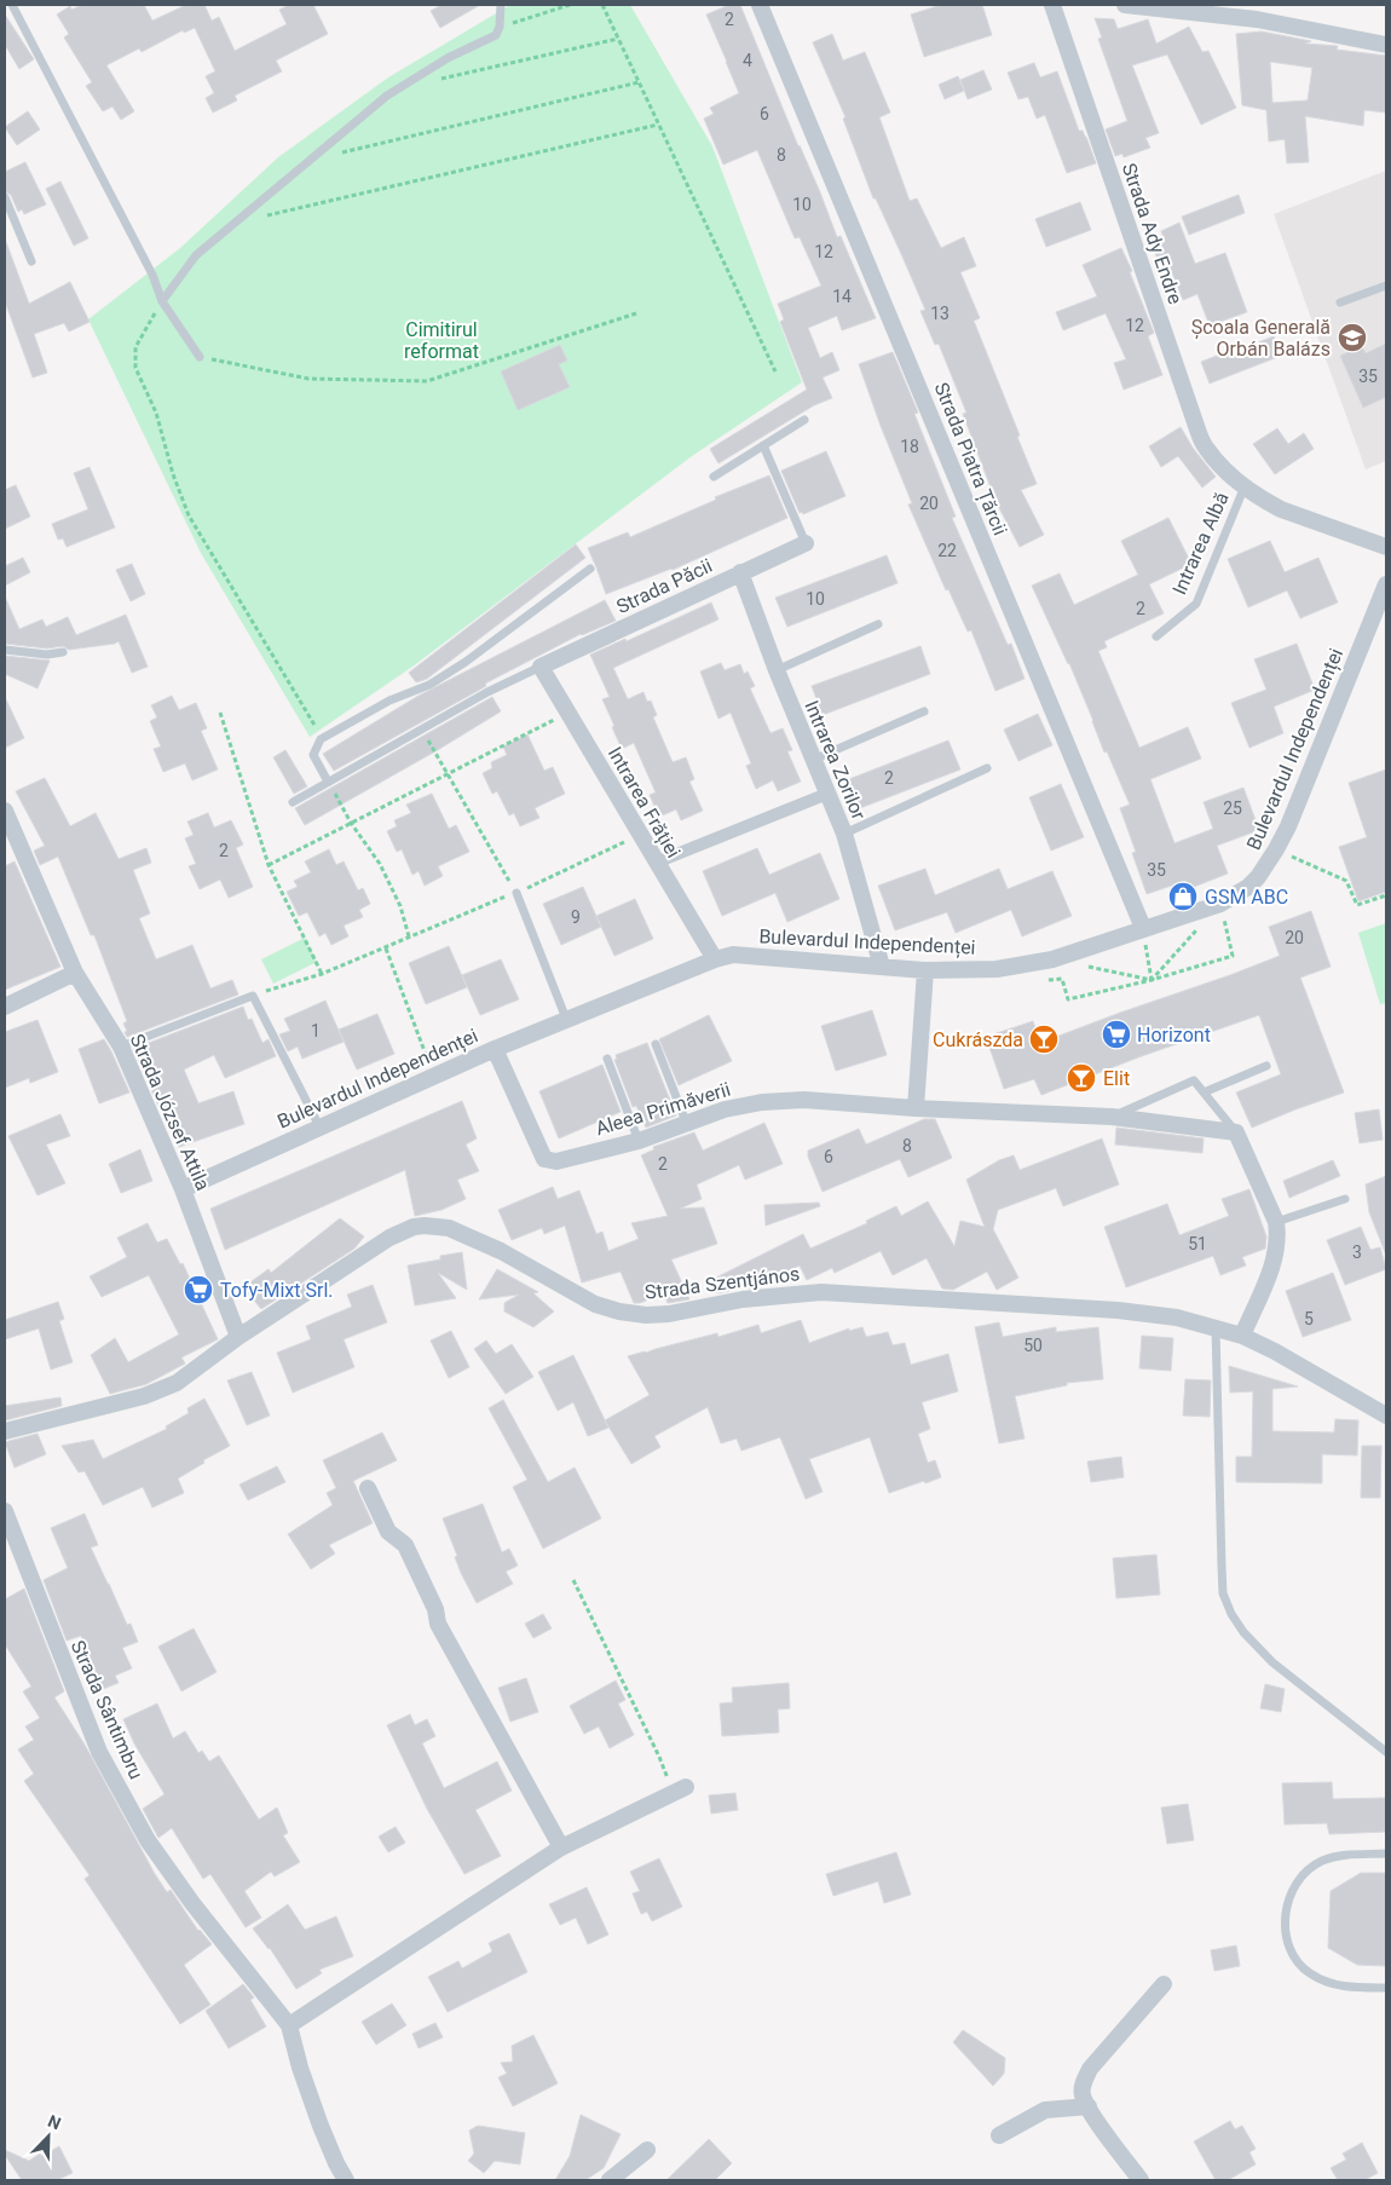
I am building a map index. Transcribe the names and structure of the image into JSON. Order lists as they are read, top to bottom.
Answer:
{
  "streets": {
    "street": [
      "Strada Ady Endre",
      "Strada Piatra Țărcii",
      "Strada Păcii",
      "Bulevardul Independenței",
      "Intrarea Zorilor",
      "Intrarea Frăției",
      "Aleea Primăverii",
      "Strada József Attila",
      "Strada Szentjános",
      "Strada Sântimbru"
    ],
    "lane": ["Intrarea Albă"]
  },
  "crossings": [
    ["Strada Ady Endre", "Intrarea Albă"],
    ["Strada Piatra Țărcii", "Bulevardul Independenței"],
    ["Strada Păcii", "Intrarea Zorilor"],
    ["Strada Păcii", "Intrarea Frăției"],
    ["Bulevardul Independenței", "Intrarea Zorilor"],
    ["Bulevardul Independenței", "Intrarea Frăției"],
    ["Bulevardul Independenței", "Aleea Primăverii"],
    ["Bulevardul Independenței", "Strada József Attila"],
    ["Strada József Attila", "Strada Szentjános"]
  ],
  "parks": ["Cimitirul reformat"],
  "places": {
    "school or university": ["Școala Generală Orbán Balázs"],
    "shop": ["GSM ABC"],
    "supermarket": ["Horizont", "Tofy-Mixt Srl."],
    "bar": ["Cukrászda", "Elit"]
  },
  "house_numbers": [
    "2",
    "4",
    "6",
    "8",
    "10",
    "12",
    "14",
    "13",
    "12",
    "35",
    "18",
    "20",
    "22",
    "10",
    "2",
    "2",
    "25",
    "2",
    "35",
    "9",
    "20",
    "1",
    "8",
    "6",
    "2",
    "51",
    "3",
    "5",
    "50"
  ],
  "north": "top right"
}
